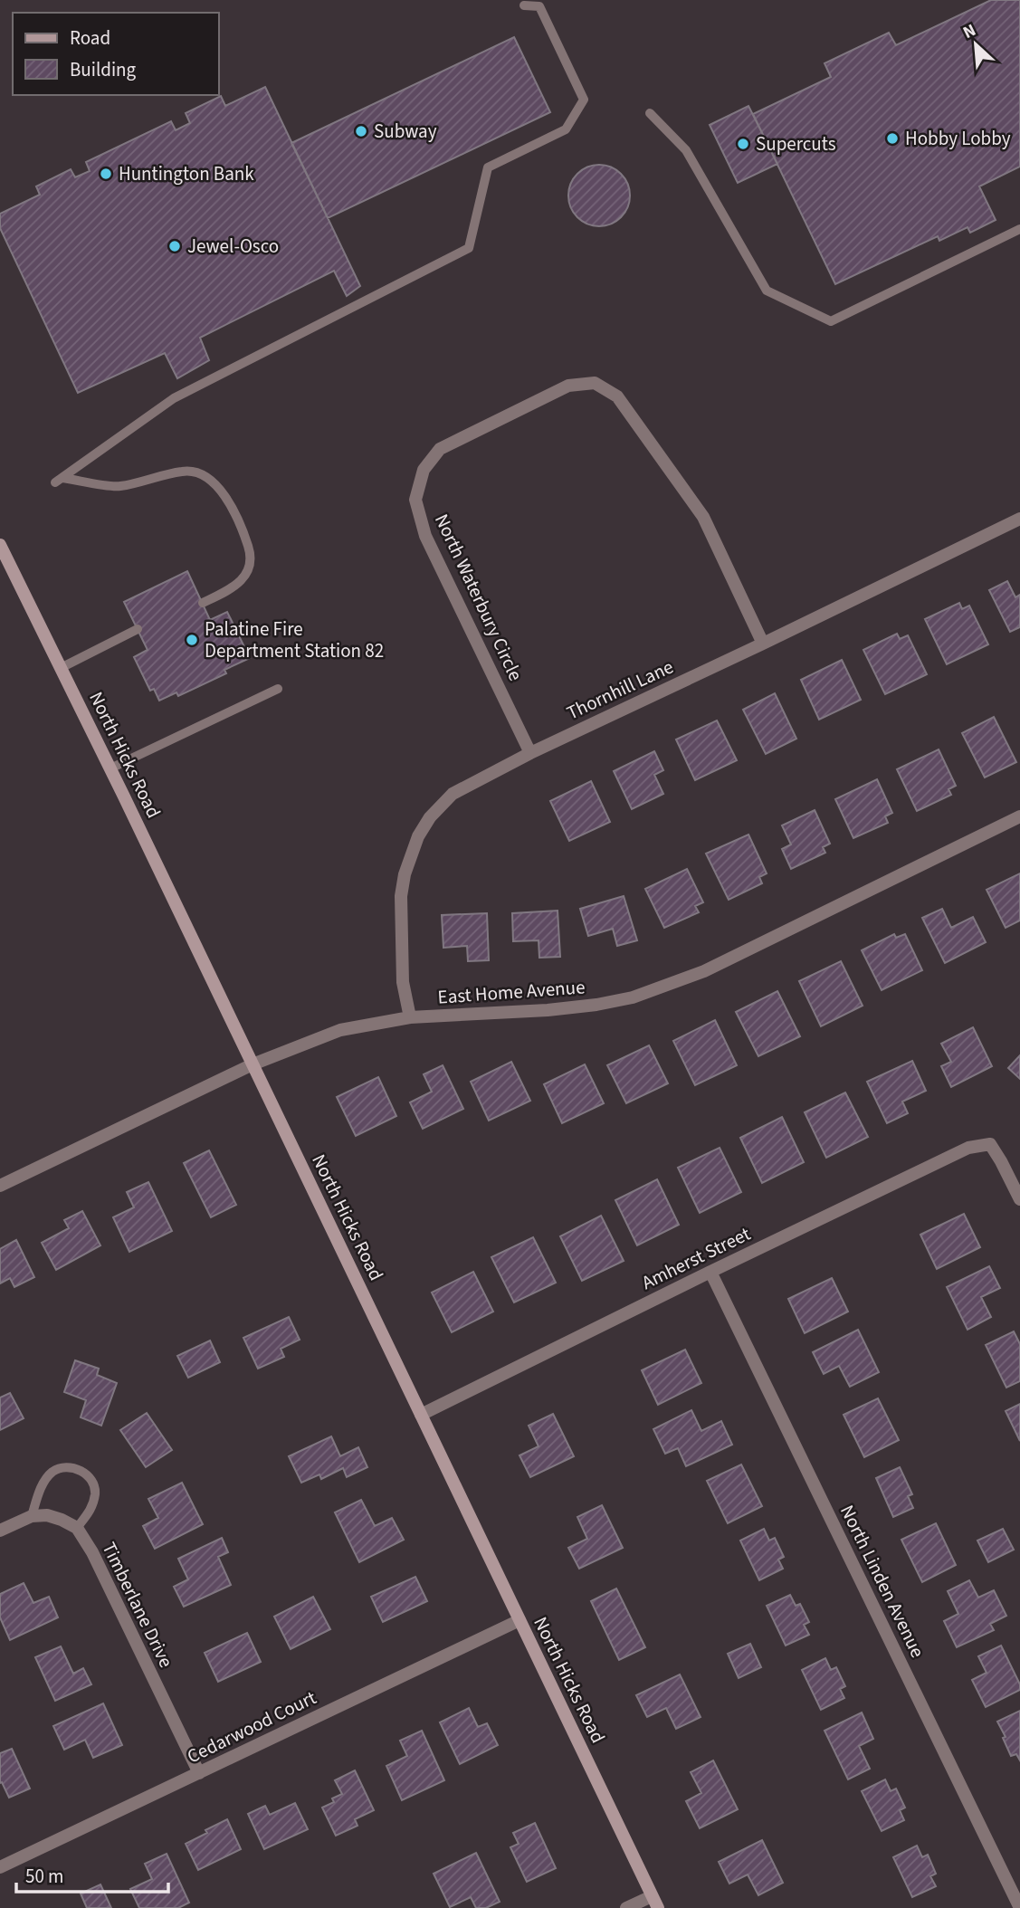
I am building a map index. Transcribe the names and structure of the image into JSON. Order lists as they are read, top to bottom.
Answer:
{
  "streets": {
    "main road": ["North Hicks Road"],
    "street": [
      "North Waterbury Circle",
      "Thornhill Lane",
      "East Home Avenue",
      "Amherst Street",
      "North Linden Avenue",
      "Timberlane Drive",
      "Cedarwood Court"
    ]
  },
  "crossings": [
    ["North Waterbury Circle", "Thornhill Lane"],
    ["Thornhill Lane", "East Home Avenue"],
    ["North Hicks Road", "East Home Avenue"],
    ["North Hicks Road", "Amherst Street"],
    ["North Hicks Road", "Cedarwood Court"],
    ["Amherst Street", "North Linden Avenue"],
    ["Timberlane Drive", "Cedarwood Court"]
  ],
  "places": [
    "Subway",
    "Hobby Lobby",
    "Supercuts",
    "Huntington Bank",
    "Jewel-Osco",
    "Palatine Fire Department Station 82"
  ],
  "legend": ["Road", "Building"],
  "scale_bar": "50 m",
  "north": "top left"
}
